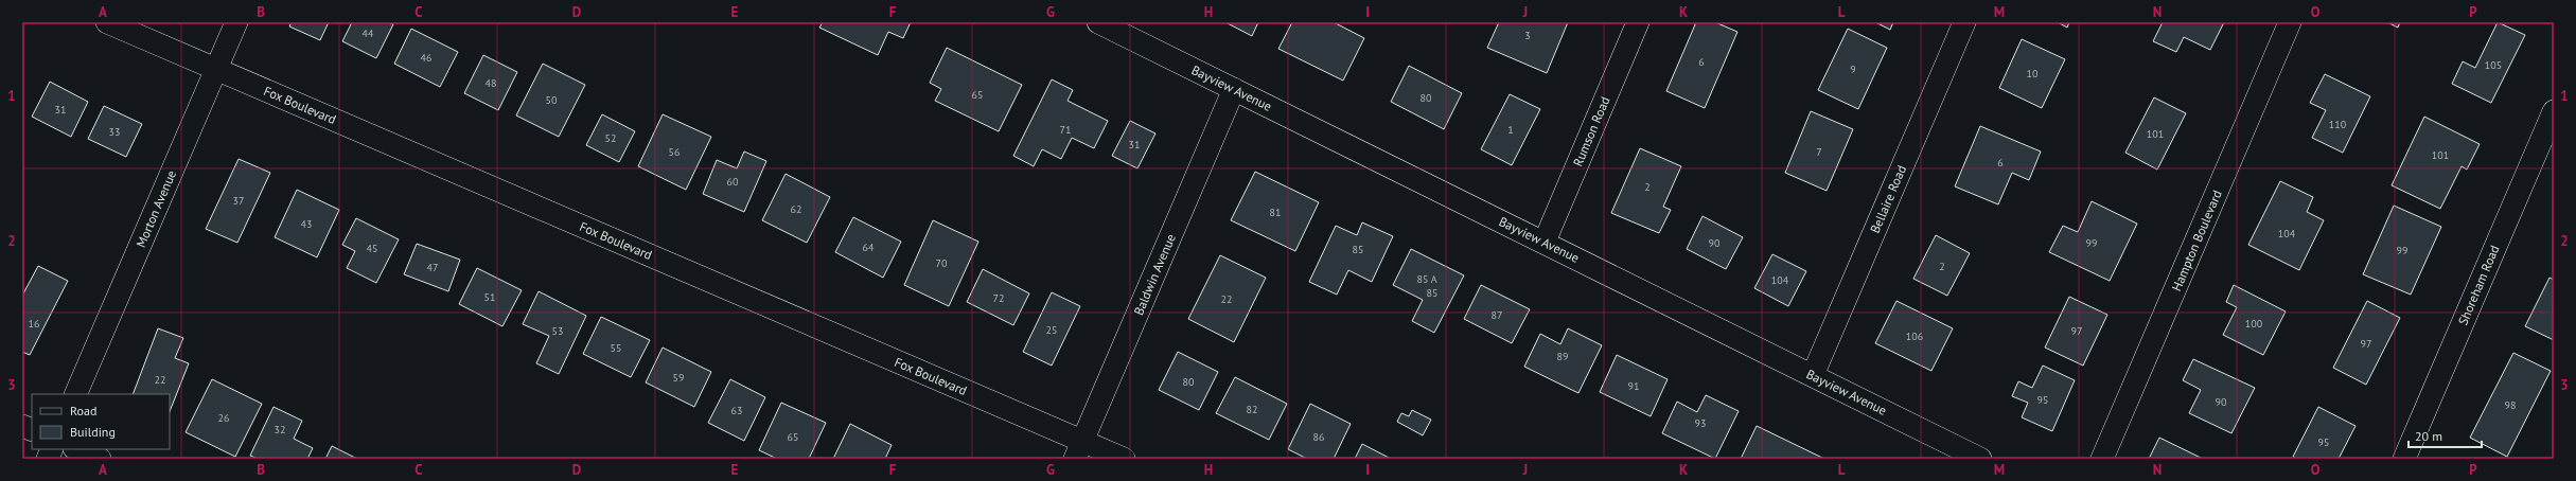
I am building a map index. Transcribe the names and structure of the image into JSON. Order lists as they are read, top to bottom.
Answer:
{
  "streets": {
    "street": [
      "Bayview Avenue",
      "Fox Boulevard",
      "Rumson Road",
      "Bellaire Road",
      "Morton Avenue",
      "Hampton Boulevard",
      "Baldwin Avenue",
      "Shoreham Road"
    ]
  },
  "crossings": [
    ["Bayview Avenue", "Rumson Road"],
    ["Bayview Avenue", "Bellaire Road"],
    ["Bayview Avenue", "Baldwin Avenue"],
    ["Fox Boulevard", "Morton Avenue"],
    ["Fox Boulevard", "Baldwin Avenue"]
  ],
  "house_numbers": [
    "44",
    "3",
    "46",
    "6",
    "105",
    "9",
    "10",
    "48",
    "65",
    "80",
    "50",
    "31",
    "110",
    "71",
    "1",
    "33",
    "101",
    "52",
    "31",
    "56",
    "7",
    "101",
    "6",
    "60",
    "2",
    "37",
    "62",
    "81",
    "43",
    "104",
    "90",
    "99",
    "64",
    "45",
    "85",
    "99",
    "70",
    "2",
    "47",
    "85 A",
    "104",
    "85",
    "51",
    "72",
    "22",
    "87",
    "16",
    "100",
    "25",
    "53",
    "97",
    "106",
    "97",
    "55",
    "89",
    "59",
    "22",
    "80",
    "91",
    "95",
    "90",
    "98",
    "82",
    "63",
    "26",
    "93",
    "32",
    "65",
    "86",
    "95"
  ],
  "legend": ["Road", "Building"],
  "scale_bar": "20 m",
  "grid": {
    "columns": [
      "A",
      "B",
      "C",
      "D",
      "E",
      "F",
      "G",
      "H",
      "I",
      "J",
      "K",
      "L",
      "M",
      "N",
      "O",
      "P"
    ],
    "rows": ["1", "2", "3"]
  }
}
